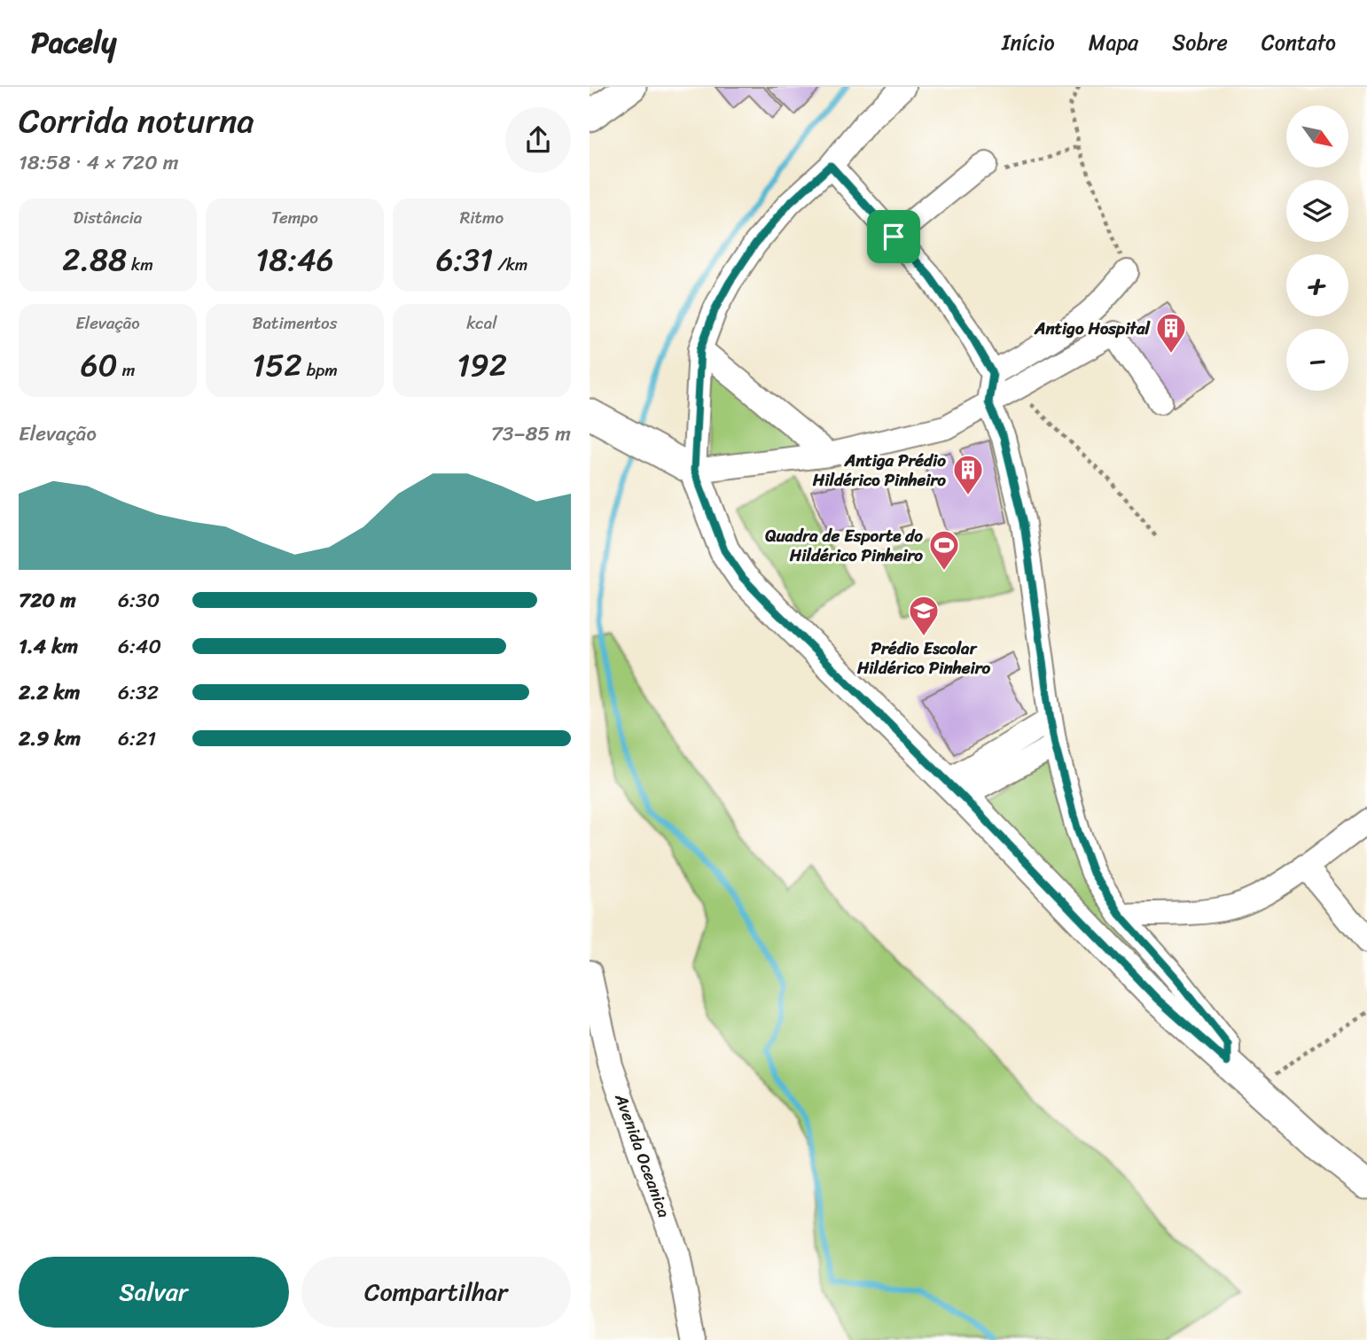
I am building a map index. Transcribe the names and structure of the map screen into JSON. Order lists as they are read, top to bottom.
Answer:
{
  "streets": {
    "street": ["Avenida Oceanica"]
  },
  "places": {
    "building": ["Antigo Hospital", "Antiga Prédio Hildérico Pinheiro"],
    "sports": ["Quadra de Esporte do Hildérico Pinheiro"],
    "school or university": ["Prédio Escolar Hildérico Pinheiro"]
  },
  "north": "bottom right",
  "page": {
    "header": "Pacely",
    "nav": [
      "Início",
      "Mapa",
      "Sobre",
      "Contato"
    ],
    "heading": ["Corrida noturna", "18:58 · 4 × 720 m"],
    "map_buttons": ["+", "−"],
    "stats": [
      ["Distância", "2.88 km"],
      ["Tempo", "18:46"],
      ["Ritmo", "6:31 /km"],
      ["Elevação", "60 m"],
      ["Batimentos", "152 bpm"],
      ["kcal", "192"]
    ],
    "chart": ["Elevação", "73–85 m"],
    "list": [
      {
        "name": "720 m",
        "note": "6:30"
      },
      {
        "name": "1.4 km",
        "note": "6:40"
      },
      {
        "name": "2.2 km",
        "note": "6:32"
      },
      {
        "name": "2.9 km",
        "note": "6:21"
      }
    ],
    "buttons": ["Salvar", "Compartilhar"]
  }
}
